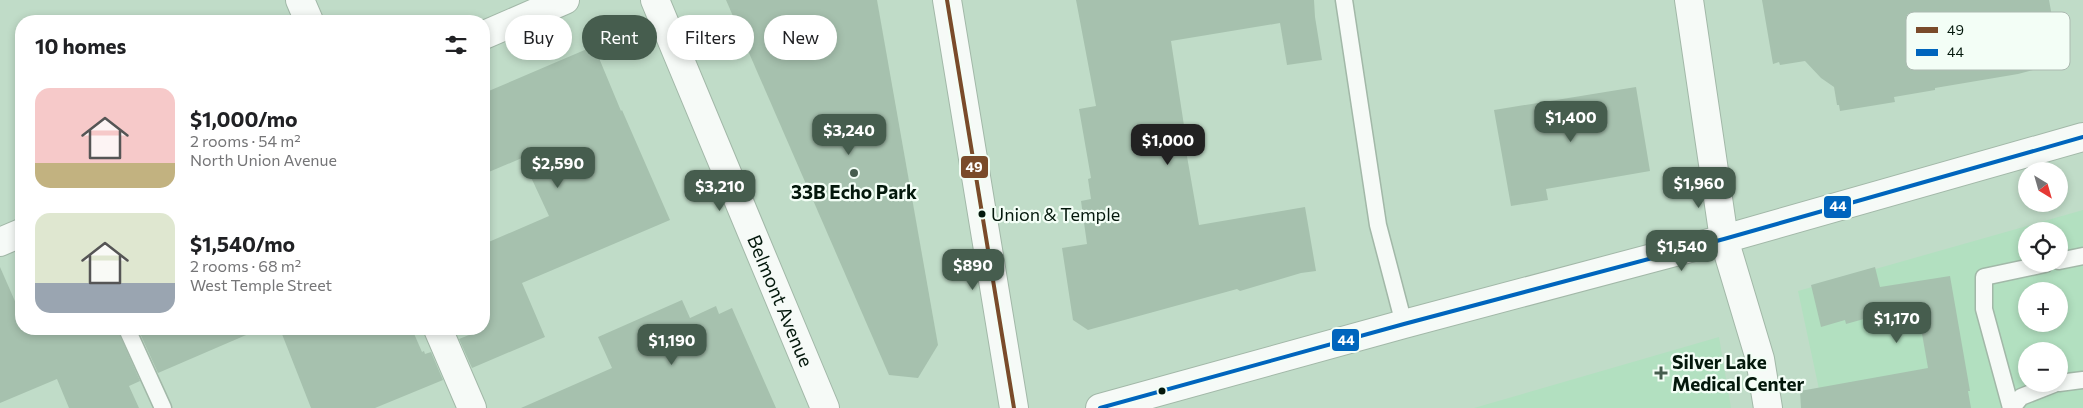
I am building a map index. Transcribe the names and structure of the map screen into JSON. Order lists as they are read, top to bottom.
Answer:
{
  "streets": {
    "street": ["Belmont Avenue"]
  },
  "places": {
    "other": ["33B Echo Park", "Union & Temple"],
    "health": ["Silver Lake Medical Center"]
  },
  "lines": ["transit line 49", "transit line 44"],
  "legend": ["49", "44"],
  "north": "bottom right",
  "page": {
    "chip": [
      "Buy",
      "Rent",
      "Filters",
      "New"
    ],
    "heading": "10 homes",
    "list": [
      {
        "name": "$1,000/mo",
        "note": "2 rooms · 54 m² · North Union Avenue"
      },
      {
        "name": "$1,540/mo",
        "note": "2 rooms · 68 m² · West Temple Street"
      }
    ],
    "price": [
      "$1,400",
      "$3,240",
      "$1,000",
      "$2,590",
      "$1,960",
      "$3,210",
      "$1,540",
      "$890",
      "$1,170",
      "$1,190"
    ],
    "map_buttons": ["+", "−"]
  }
}
